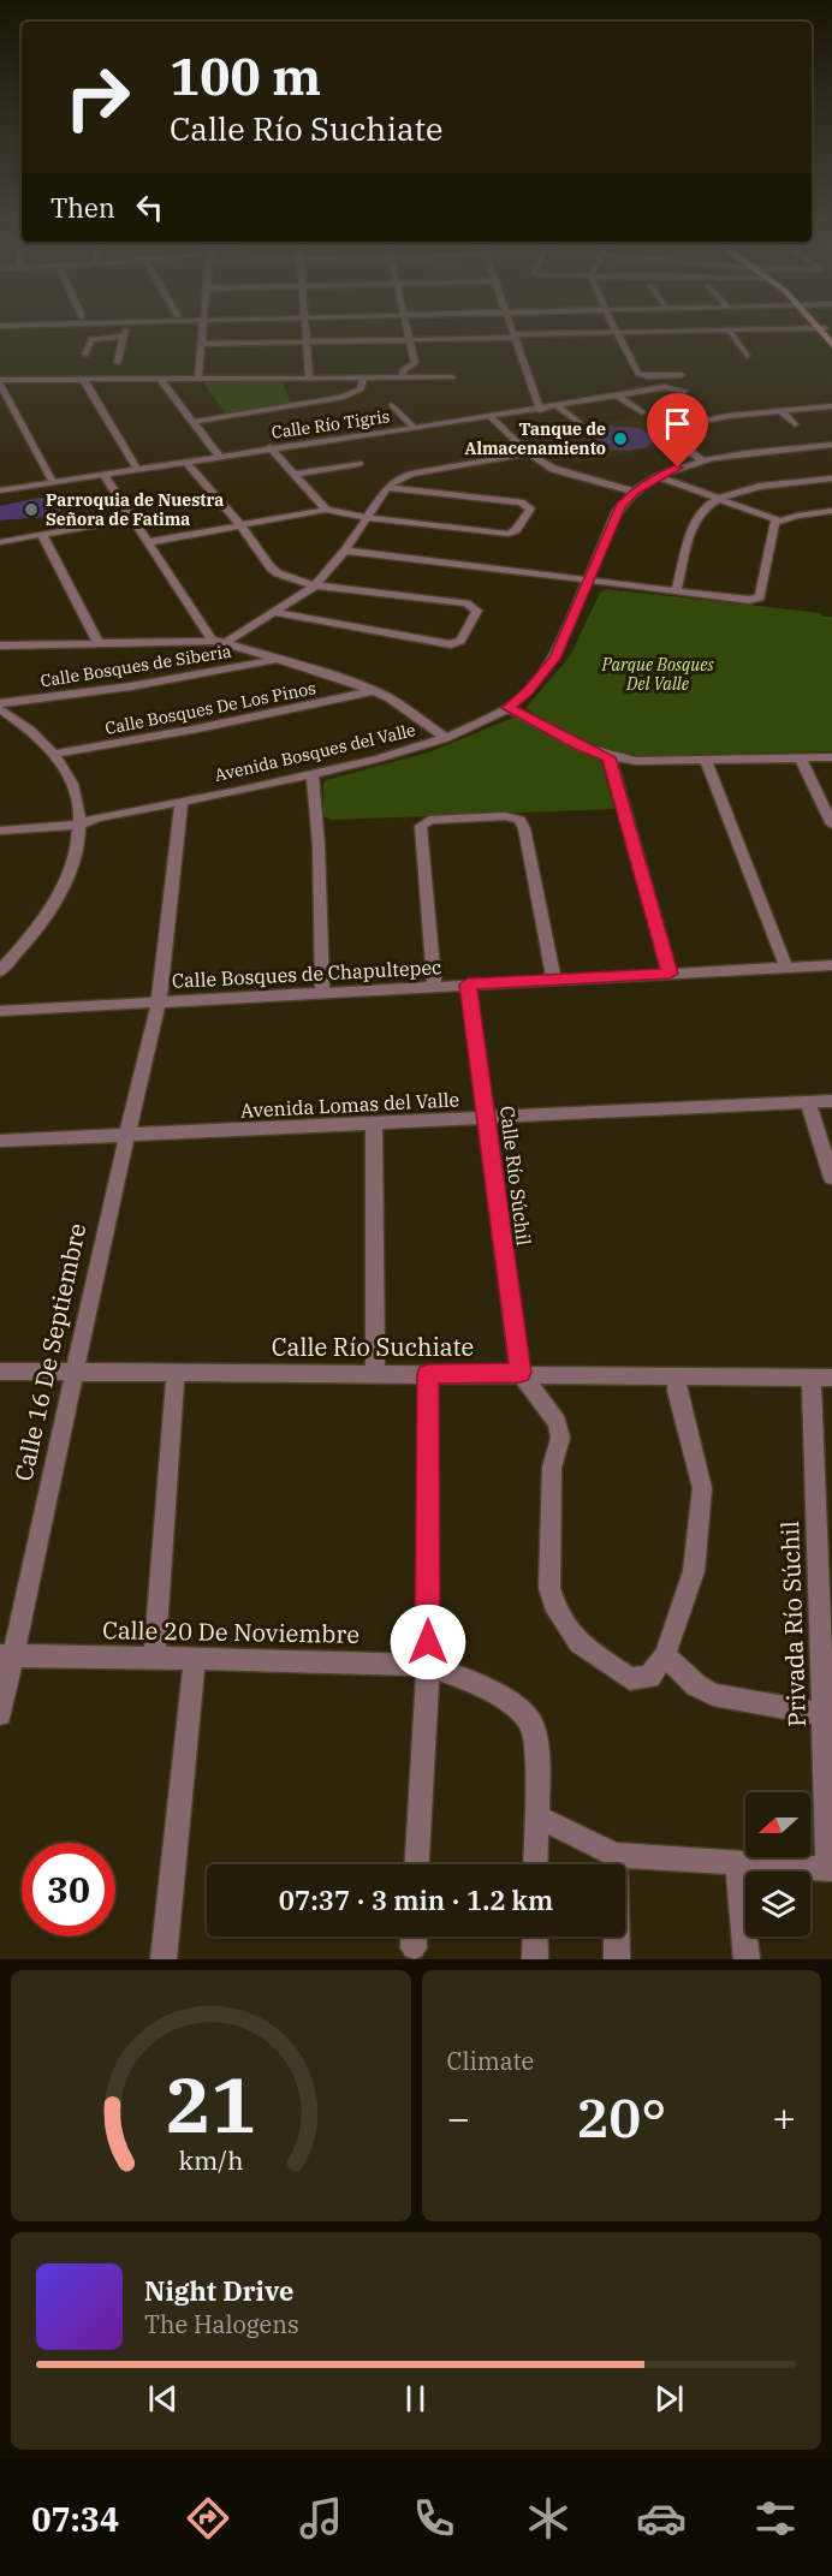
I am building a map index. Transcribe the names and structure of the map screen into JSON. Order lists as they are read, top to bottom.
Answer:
{
  "streets": {
    "street": [
      "Calle Río Tigris",
      "Calle Bosques de Siberia",
      "Calle Bosques De Los Pinos",
      "Avenida Bosques del Valle",
      "Calle Bosques de Chapultepec",
      "Avenida Lomas del Valle",
      "Calle Río Súchil",
      "Calle Río Suchiate",
      "Calle 16 De Septiembre",
      "Privada Río Súchil",
      "Calle 20 De Noviembre"
    ]
  },
  "crossings": [
    ["Avenida Bosques del Valle", "Calle 16 De Septiembre"],
    ["Calle Bosques de Chapultepec", "Calle Río Súchil"],
    ["Calle Bosques de Chapultepec", "Calle 16 De Septiembre"],
    ["Avenida Lomas del Valle", "Calle Río Súchil"],
    ["Avenida Lomas del Valle", "Calle 16 De Septiembre"],
    ["Calle Río Súchil", "Calle Río Suchiate"],
    ["Calle Río Suchiate", "Calle 16 De Septiembre"],
    ["Calle Río Suchiate", "Privada Río Súchil"],
    ["Calle 16 De Septiembre", "Calle 20 De Noviembre"]
  ],
  "parks": ["Parque Bosques Del Valle"],
  "places": ["Tanque de Almacenamiento", "Parroquia de Nuestra Señora de Fatima"],
  "north": "left",
  "page": {
    "turn": ["100 m", "Calle Río Suchiate"],
    "then": "Then",
    "limit": "30",
    "trip": "07:37 · 3 min · 1.2 km",
    "tile": "Climate",
    "heat": ["−", "20°", "+"],
    "song": ["Night Drive", "The Halogens"],
    "tabs": "07:34",
    "gauge": ["21", "km/h"]
  }
}
